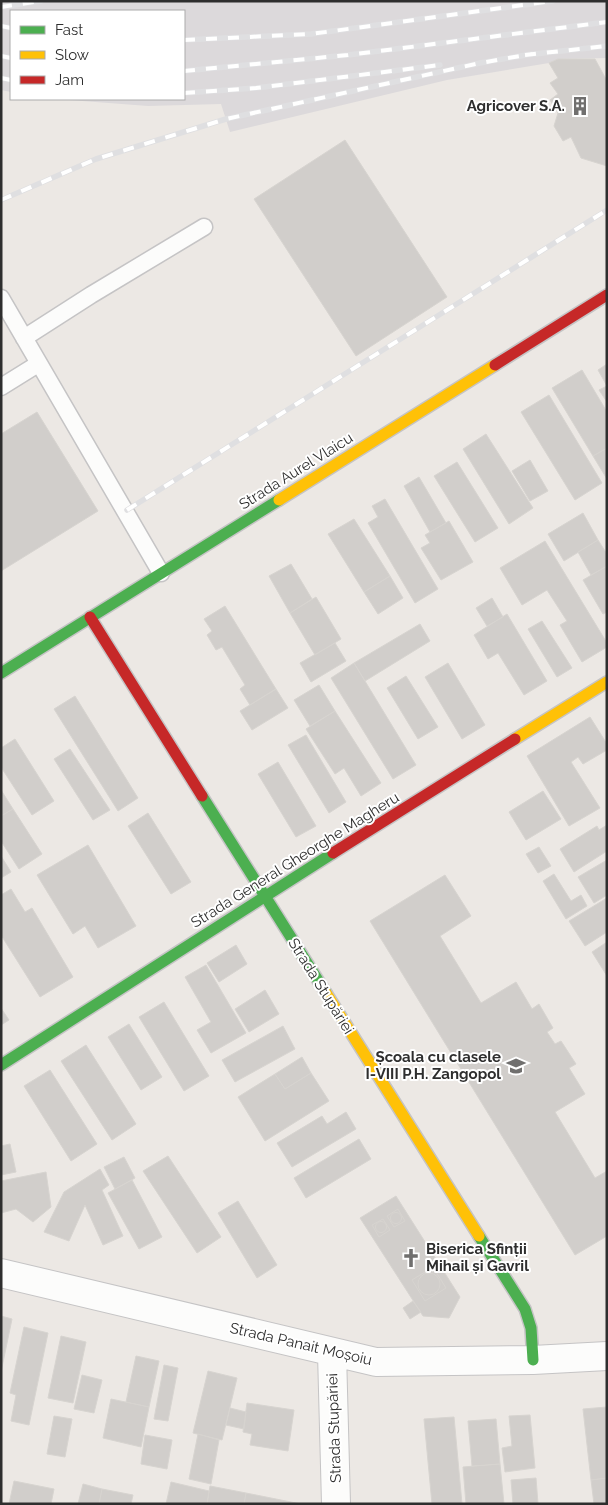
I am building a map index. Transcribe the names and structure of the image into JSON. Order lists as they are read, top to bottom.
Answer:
{
  "streets": {
    "street": [
      "Strada Aurel Vlaicu",
      "Strada General Gheorghe Magheru",
      "Strada Stupăriei",
      "Strada Panait Moșoiu"
    ]
  },
  "crossings": [
    ["Strada Aurel Vlaicu", "Strada Stupăriei"],
    ["Strada General Gheorghe Magheru", "Strada Stupăriei"],
    ["Strada Stupăriei", "Strada Panait Moșoiu"]
  ],
  "places": {
    "building": ["Agricover S.A."],
    "school or university": ["Școala cu clasele I-VIII P.H. Zangopol"],
    "church": ["Biserica Sfinții Mihail și Gavril"]
  },
  "legend": ["Fast", "Slow", "Jam"]
}
